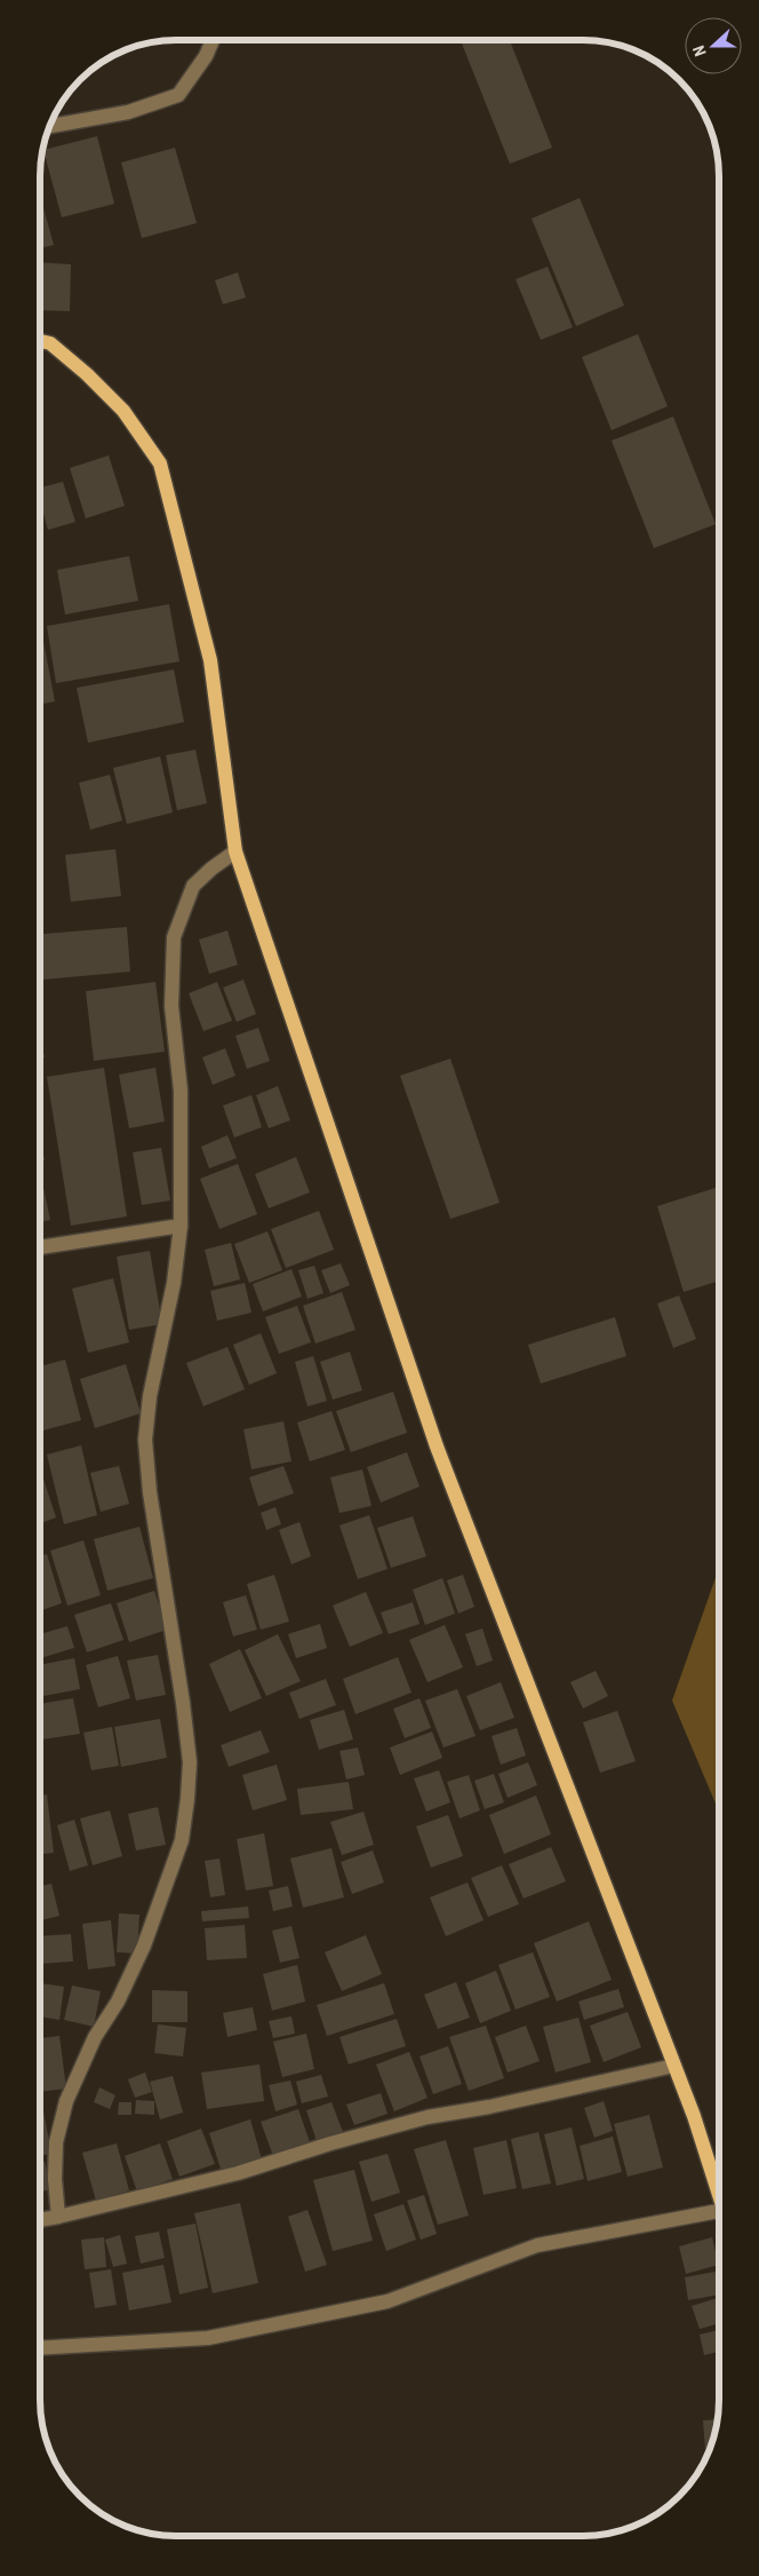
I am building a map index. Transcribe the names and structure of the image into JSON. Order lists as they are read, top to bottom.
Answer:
{
  "north": "left"
}
